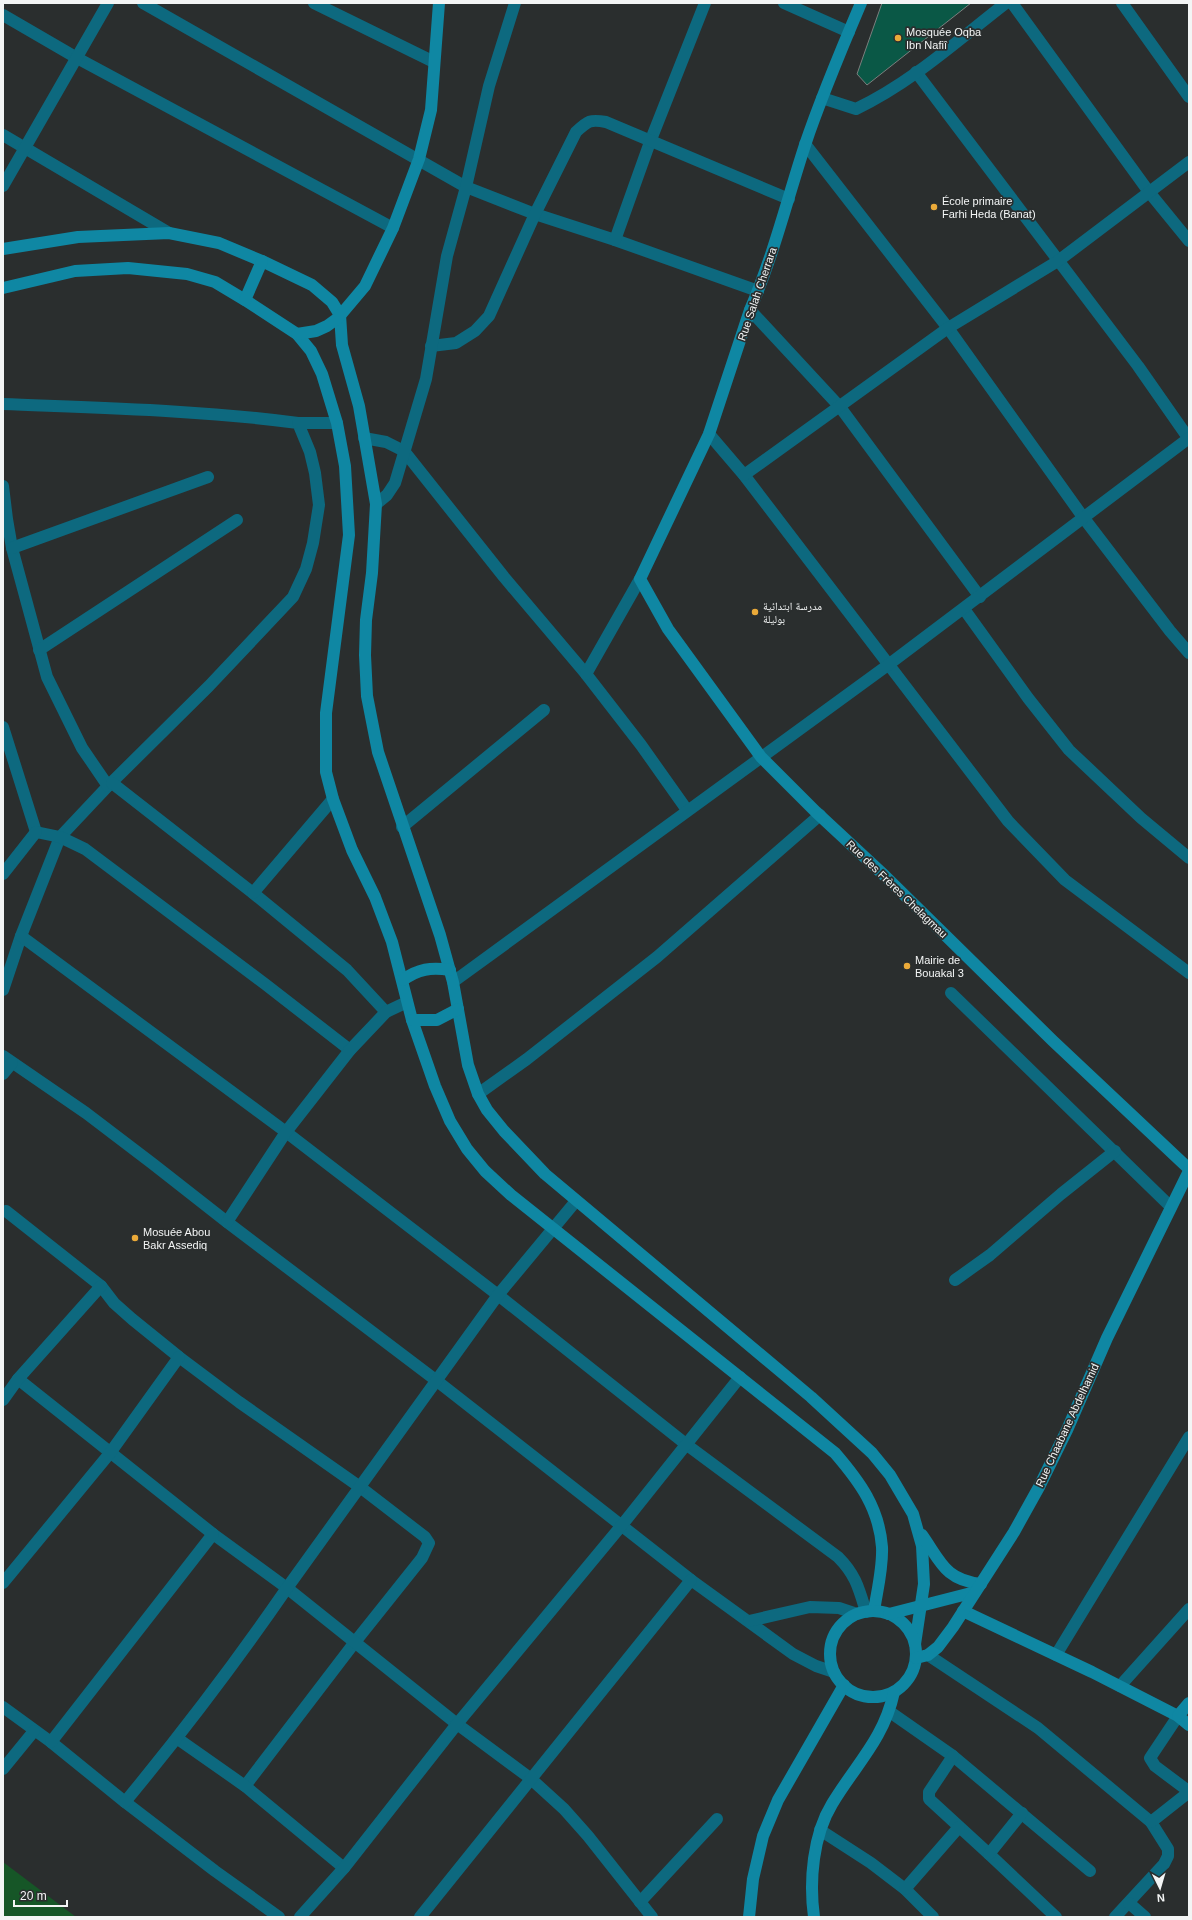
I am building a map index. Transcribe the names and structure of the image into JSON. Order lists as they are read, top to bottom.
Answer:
{
  "streets": {
    "main road": ["Rue Salah Cherrara", "Rue des Frères Chelagmau", "Rue Chaabane Abdelhamid"]
  },
  "crossings": [
    ["Rue Salah Cherrara", "Rue des Frères Chelagmau"],
    ["Rue des Frères Chelagmau", "Rue Chaabane Abdelhamid"]
  ],
  "places": [
    "Mosquée Oqba Ibn Nafiî",
    "École primaire Farhi Heda (Banat)",
    "مدرسة ابتدائية بوليلة",
    "Mairie de Bouakal 3",
    "Mosuée Abou Bakr Assediq"
  ],
  "scale_bar": "20 m",
  "north": "bottom"
}
